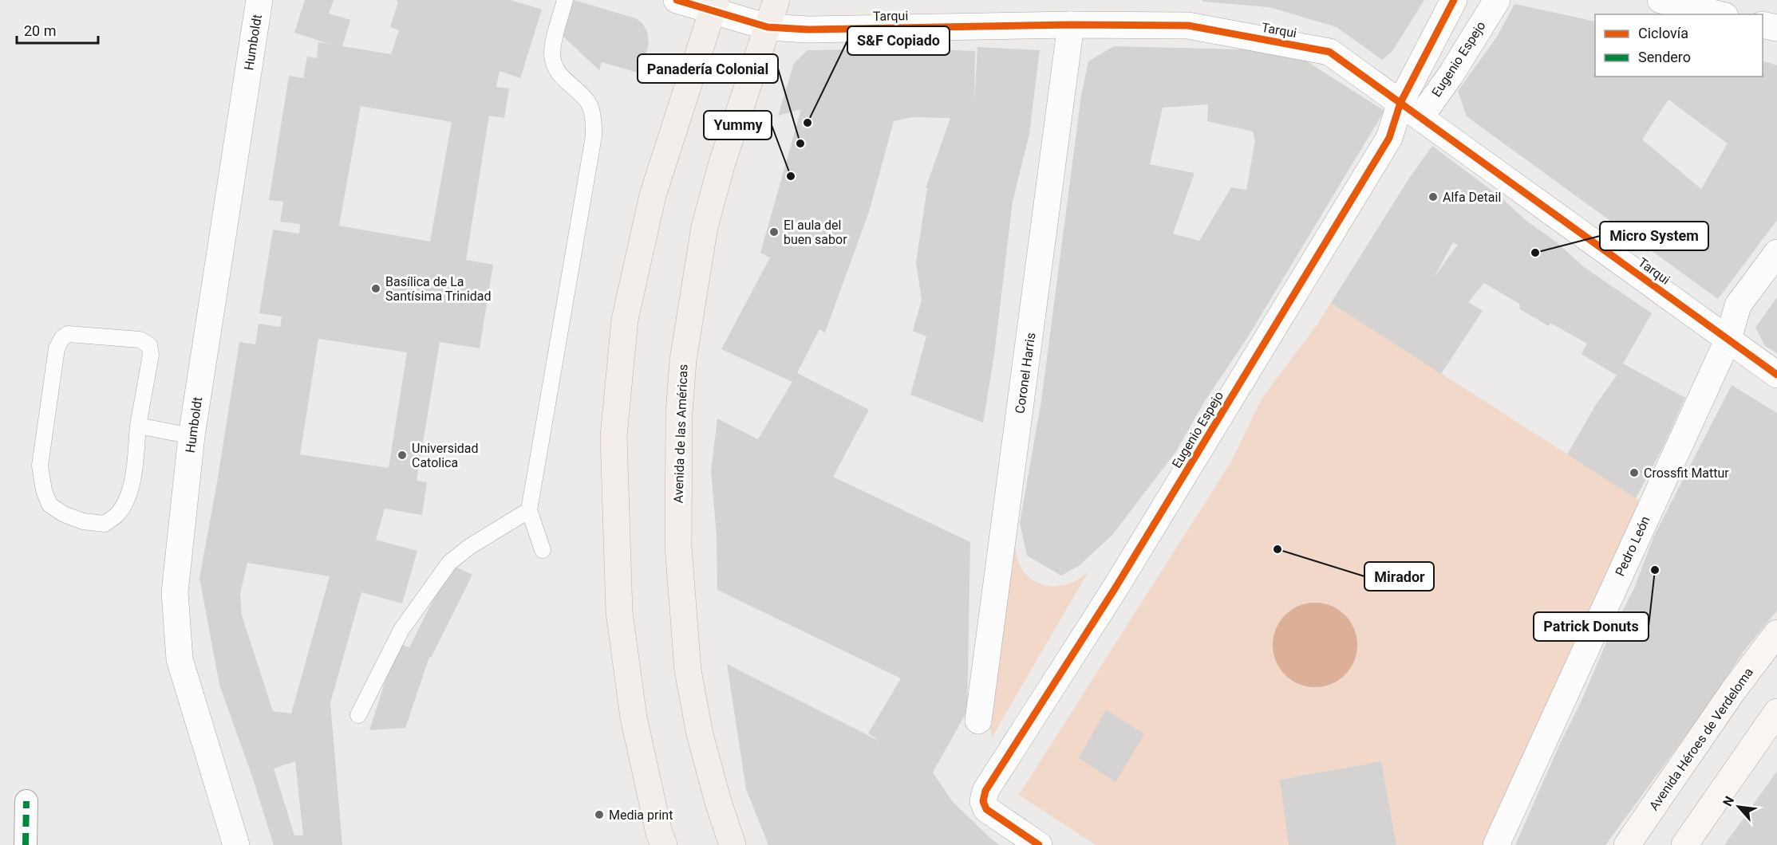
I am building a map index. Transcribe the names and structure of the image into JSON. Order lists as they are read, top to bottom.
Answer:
{
  "streets": {
    "main road": ["Avenida de las Américas", "Avenida Héroes de Verdeloma"],
    "street": [
      "Tarqui",
      "Humboldt",
      "Eugenio Espejo",
      "Coronel Harris",
      "Pedro León"
    ]
  },
  "crossings": [
    ["Tarqui", "Eugenio Espejo"],
    ["Tarqui", "Coronel Harris"],
    ["Tarqui", "Avenida de las Américas"],
    ["Tarqui", "Pedro León"]
  ],
  "places": [
    "S&F Copiado",
    "Panadería Colonial",
    "Yummy",
    "Alfa Detail",
    "El aula del buen sabor",
    "Micro System",
    "Basílica de La Santísima Trinidad",
    "Universidad Catolica",
    "Crossfit Mattur",
    "Mirador",
    "Patrick Donuts",
    "Media print"
  ],
  "legend": ["Ciclovía", "Sendero"],
  "scale_bar": "20 m",
  "north": "top left"
}
